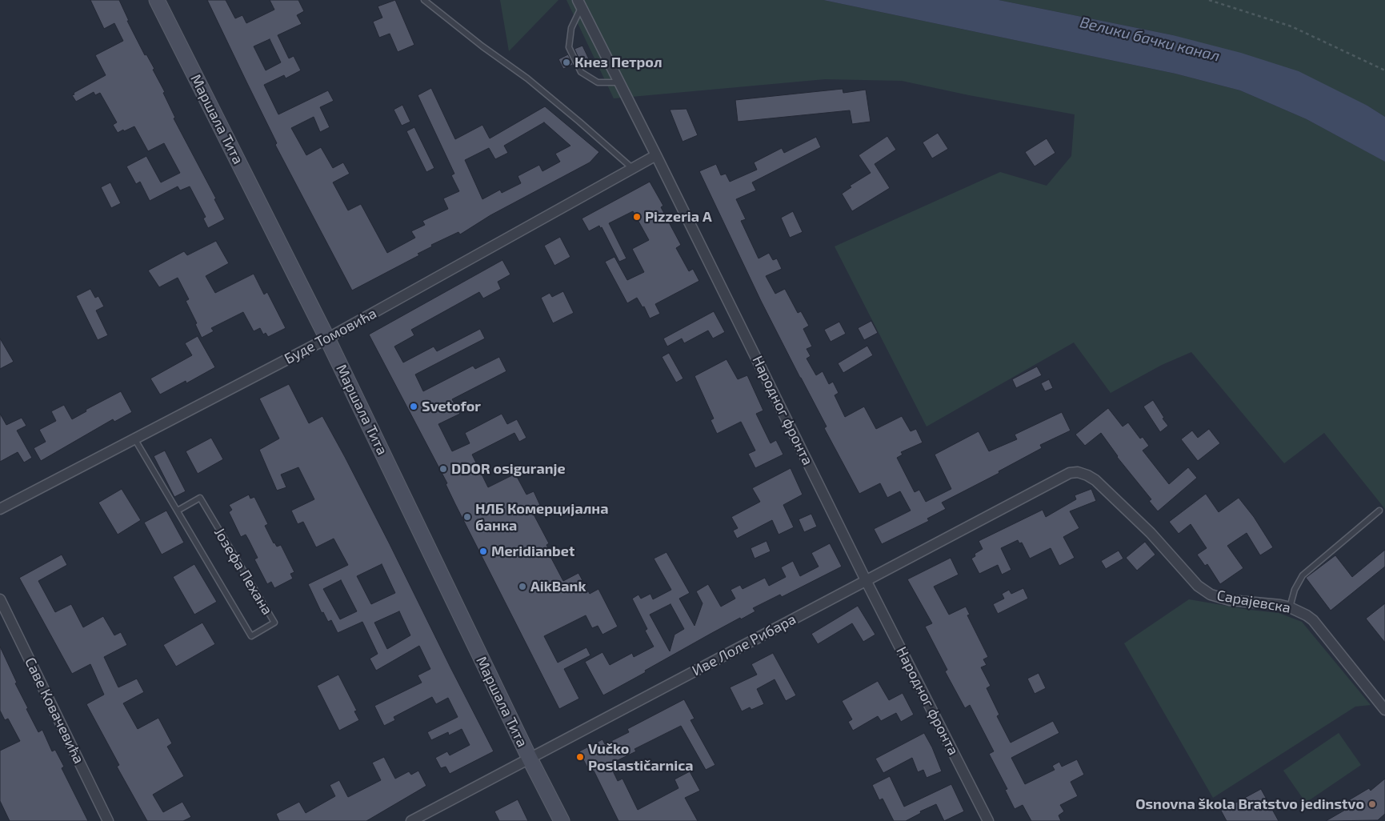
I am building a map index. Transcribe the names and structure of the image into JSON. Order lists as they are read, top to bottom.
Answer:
{
  "streets": {
    "street": [
      "Маршала Тита",
      "Буде Томовића",
      "Народног фронта",
      "Сарајевска",
      "Иве Лоле Рибара",
      "Саве Ковачевића"
    ],
    "lane": ["Јозефа Пехана"]
  },
  "crossings": [
    ["Маршала Тита", "Буде Томовића"],
    ["Маршала Тита", "Иве Лоле Рибара"],
    ["Буде Томовића", "Народног фронта"],
    ["Буде Томовића", "Јозефа Пехана"],
    ["Народног фронта", "Иве Лоле Рибара"],
    ["Сарајевска", "Иве Лоле Рибара"]
  ],
  "water": ["Велики бачки канал"],
  "places": [
    "Кнез Петрол",
    "Pizzeria A",
    "Svetofor",
    "DDOR osiguranje",
    "НЛБ Комерцијална банка",
    "Meridianbet",
    "AikBank",
    "Vučko Poslastičarnica",
    "Osnovna škola Bratstvo jedinstvo"
  ]
}
